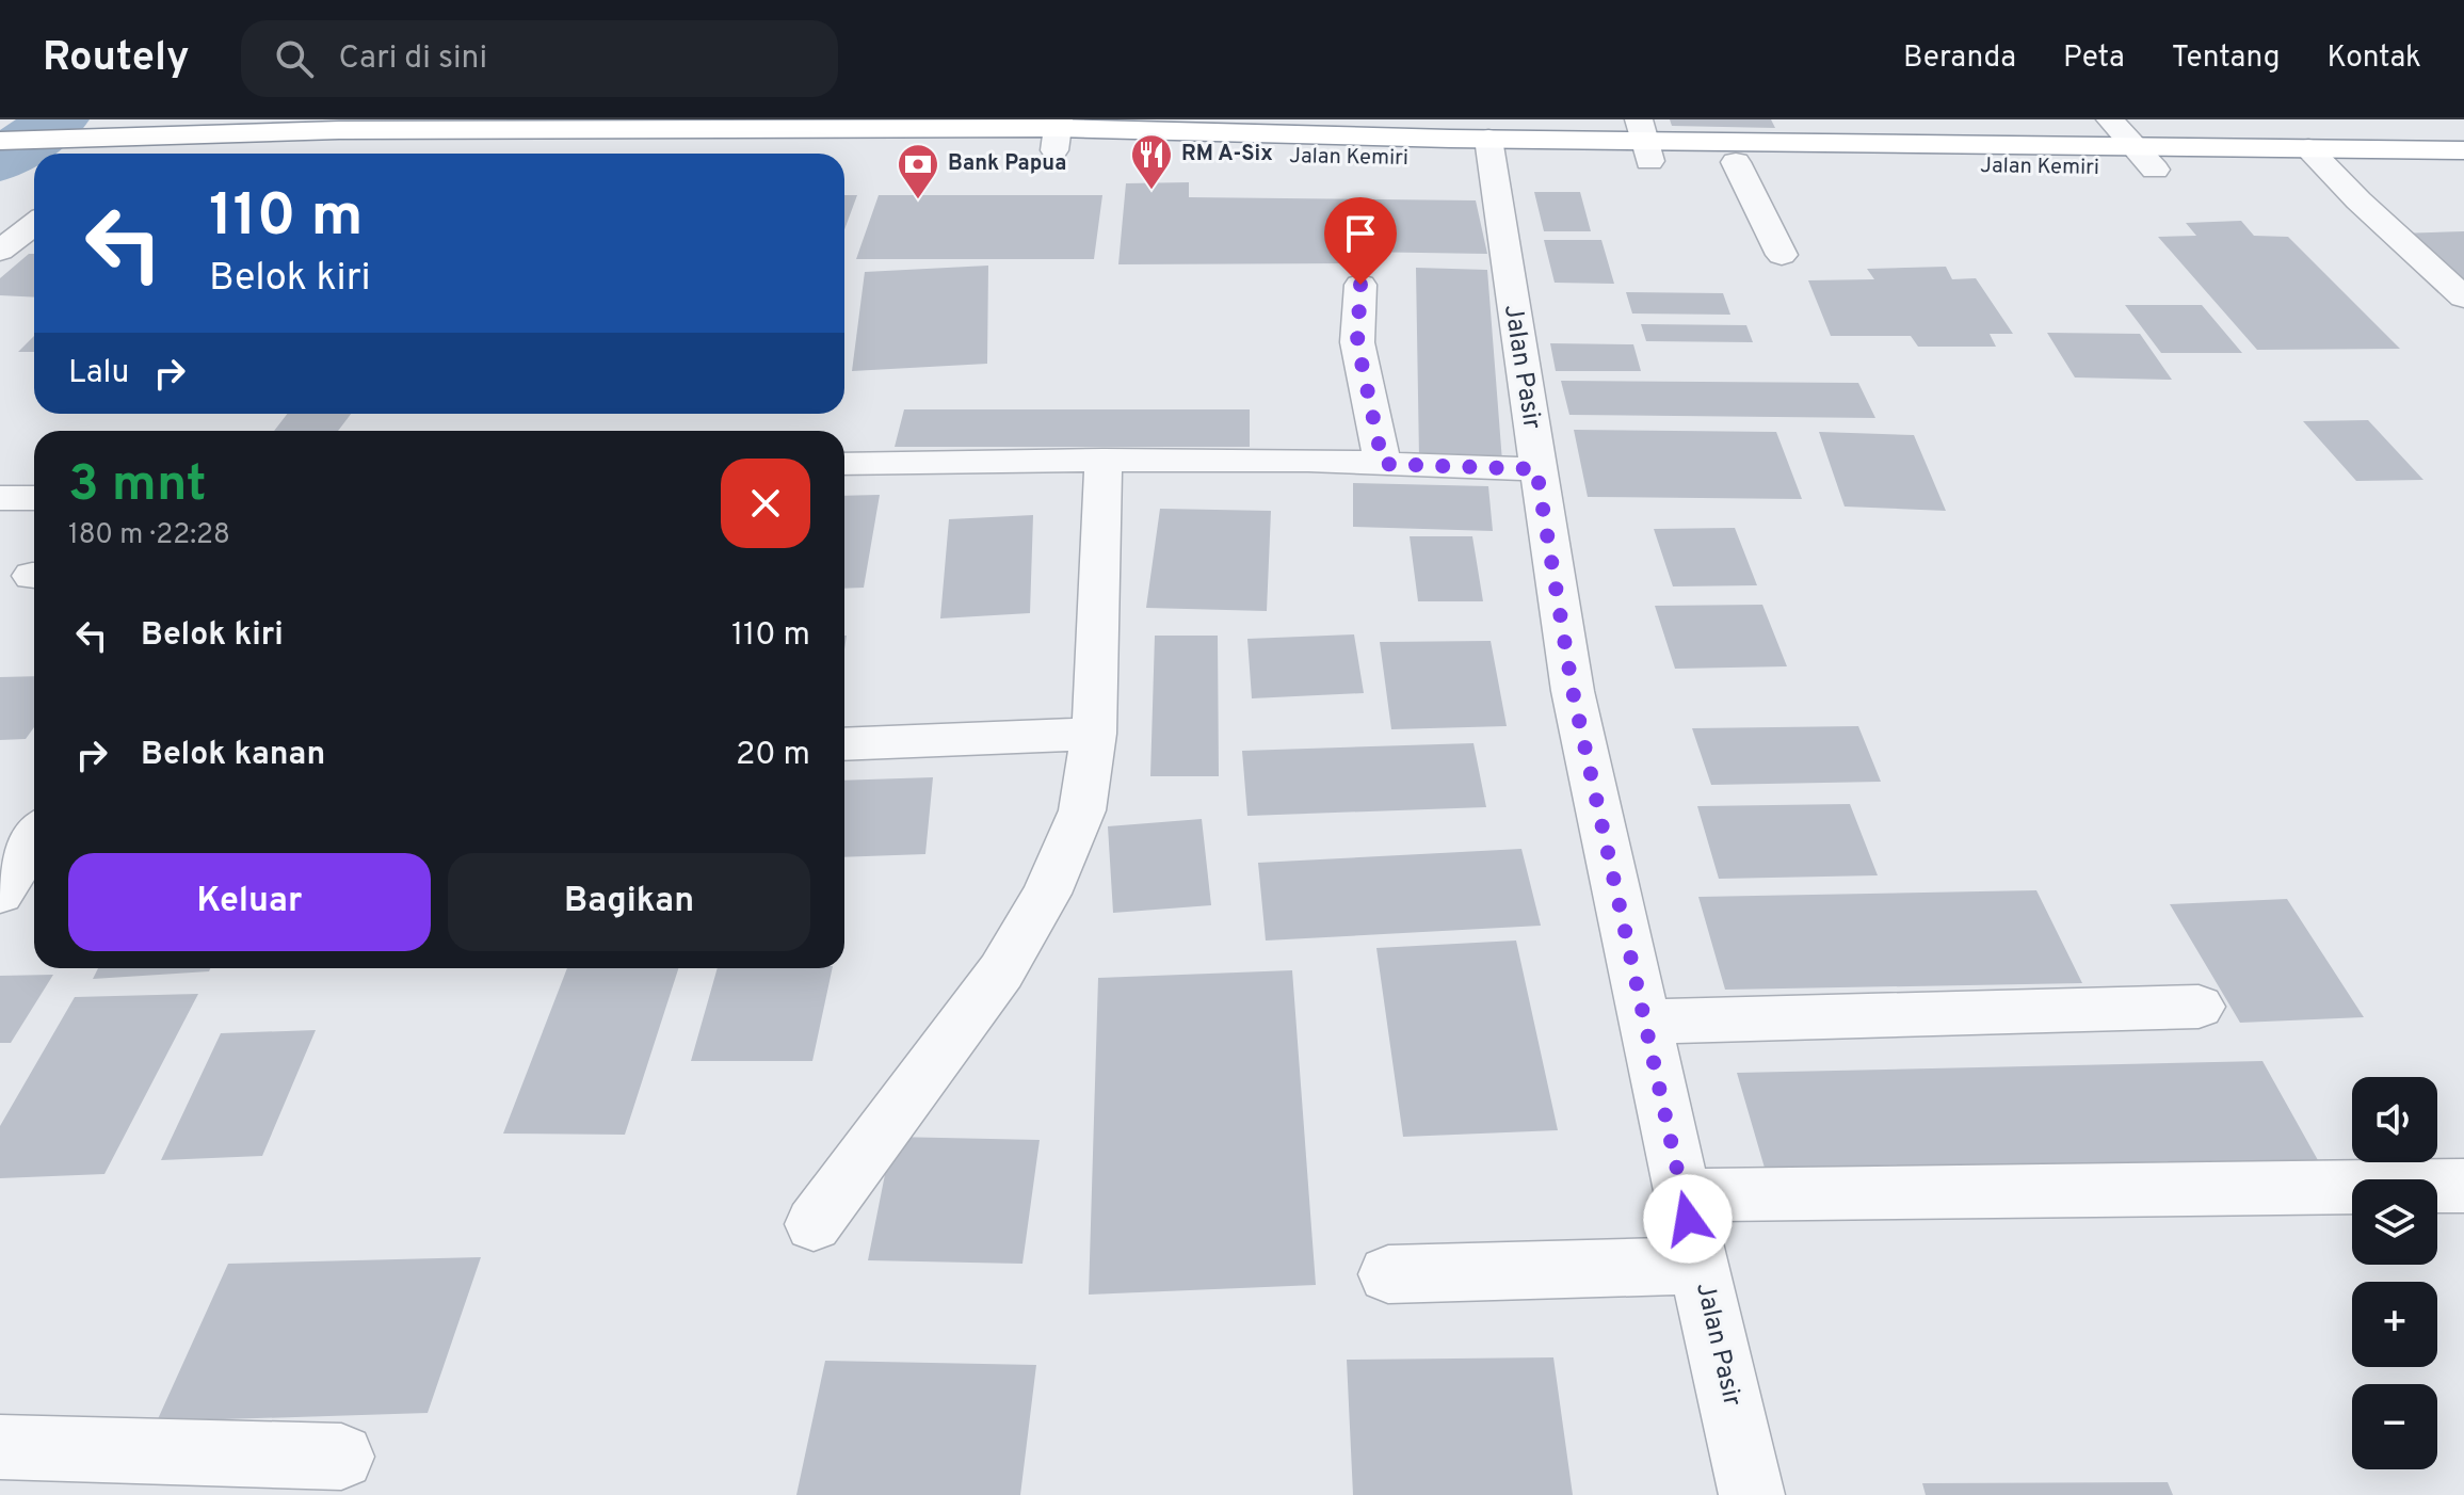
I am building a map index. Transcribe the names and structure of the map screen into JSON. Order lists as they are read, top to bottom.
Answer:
{
  "streets": {
    "highway": ["Jalan Kemiri"],
    "street": ["Jalan Pasir"]
  },
  "crossings": [
    ["Jalan Kemiri", "Jalan Pasir"]
  ],
  "places": {
    "restaurant": ["RM A-Six"],
    "bank": ["Bank Papua"]
  },
  "page": {
    "header": "Routely",
    "search": "Cari di sini",
    "nav": [
      "Beranda",
      "Peta",
      "Tentang",
      "Kontak"
    ],
    "turn": ["110 m", "Belok kiri"],
    "then": "Lalu",
    "heading": ["3 mnt", "180 m · 22:28"],
    "list": [
      {
        "name": "Belok kiri",
        "value": "110 m"
      },
      {
        "name": "Belok kanan",
        "value": "20 m"
      }
    ],
    "buttons": ["Keluar", "Bagikan"],
    "map_buttons": ["+", "−"]
  }
}
